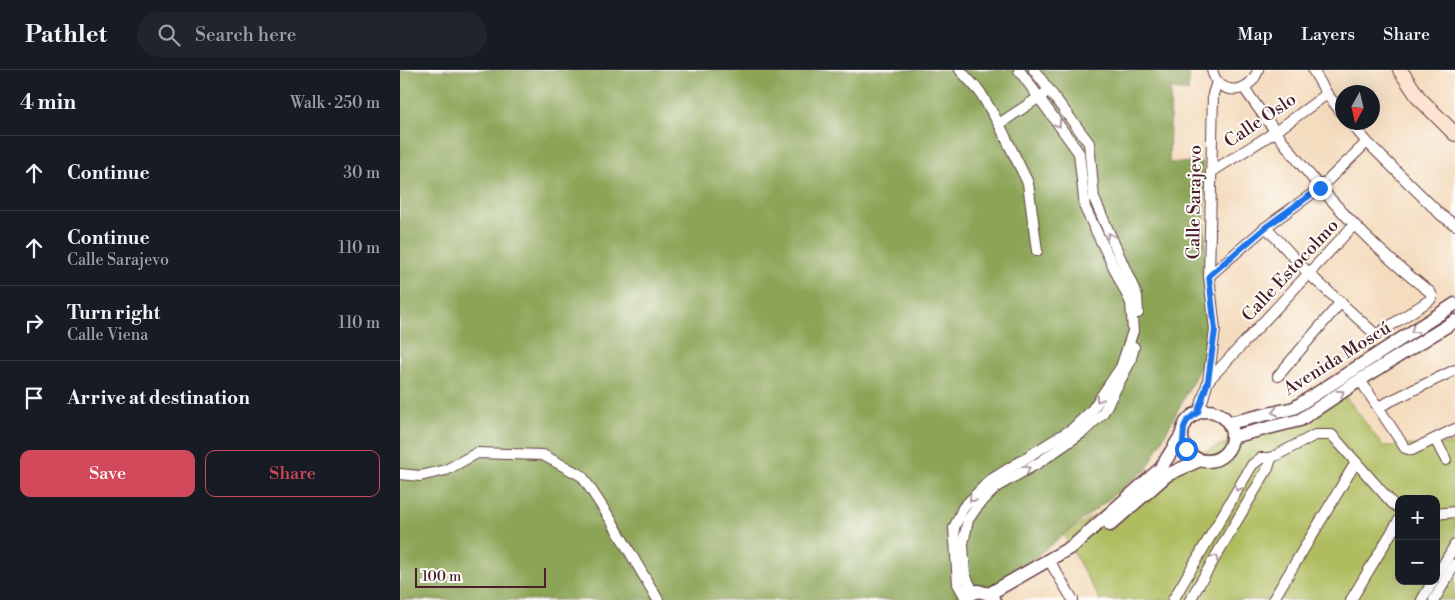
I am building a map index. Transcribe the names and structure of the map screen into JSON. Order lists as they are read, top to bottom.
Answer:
{
  "streets": {
    "street": [
      "Calle Oslo",
      "Calle Sarajevo",
      "Calle Estocolmo",
      "Avenida Moscú"
    ]
  },
  "crossings": [
    ["Calle Oslo", "Calle Sarajevo"],
    ["Calle Sarajevo", "Calle Estocolmo"],
    ["Calle Sarajevo", "Avenida Moscú"]
  ],
  "scale_bar": "100 m",
  "north": "bottom",
  "page": {
    "header": "Pathlet",
    "search": "Search here",
    "nav": ["Map", "Layers", "Share"],
    "heading": ["4 min", "Walk · 250 m"],
    "list": [
      ["Continue", "30 m"],
      ["Continue", "Calle Sarajevo", "110 m"],
      ["Turn right", "Calle Viena", "110 m"],
      "Arrive at destination"
    ],
    "buttons": ["Save", "Share"],
    "map_buttons": ["+", "−"],
    "scale": "100 m"
  }
}
